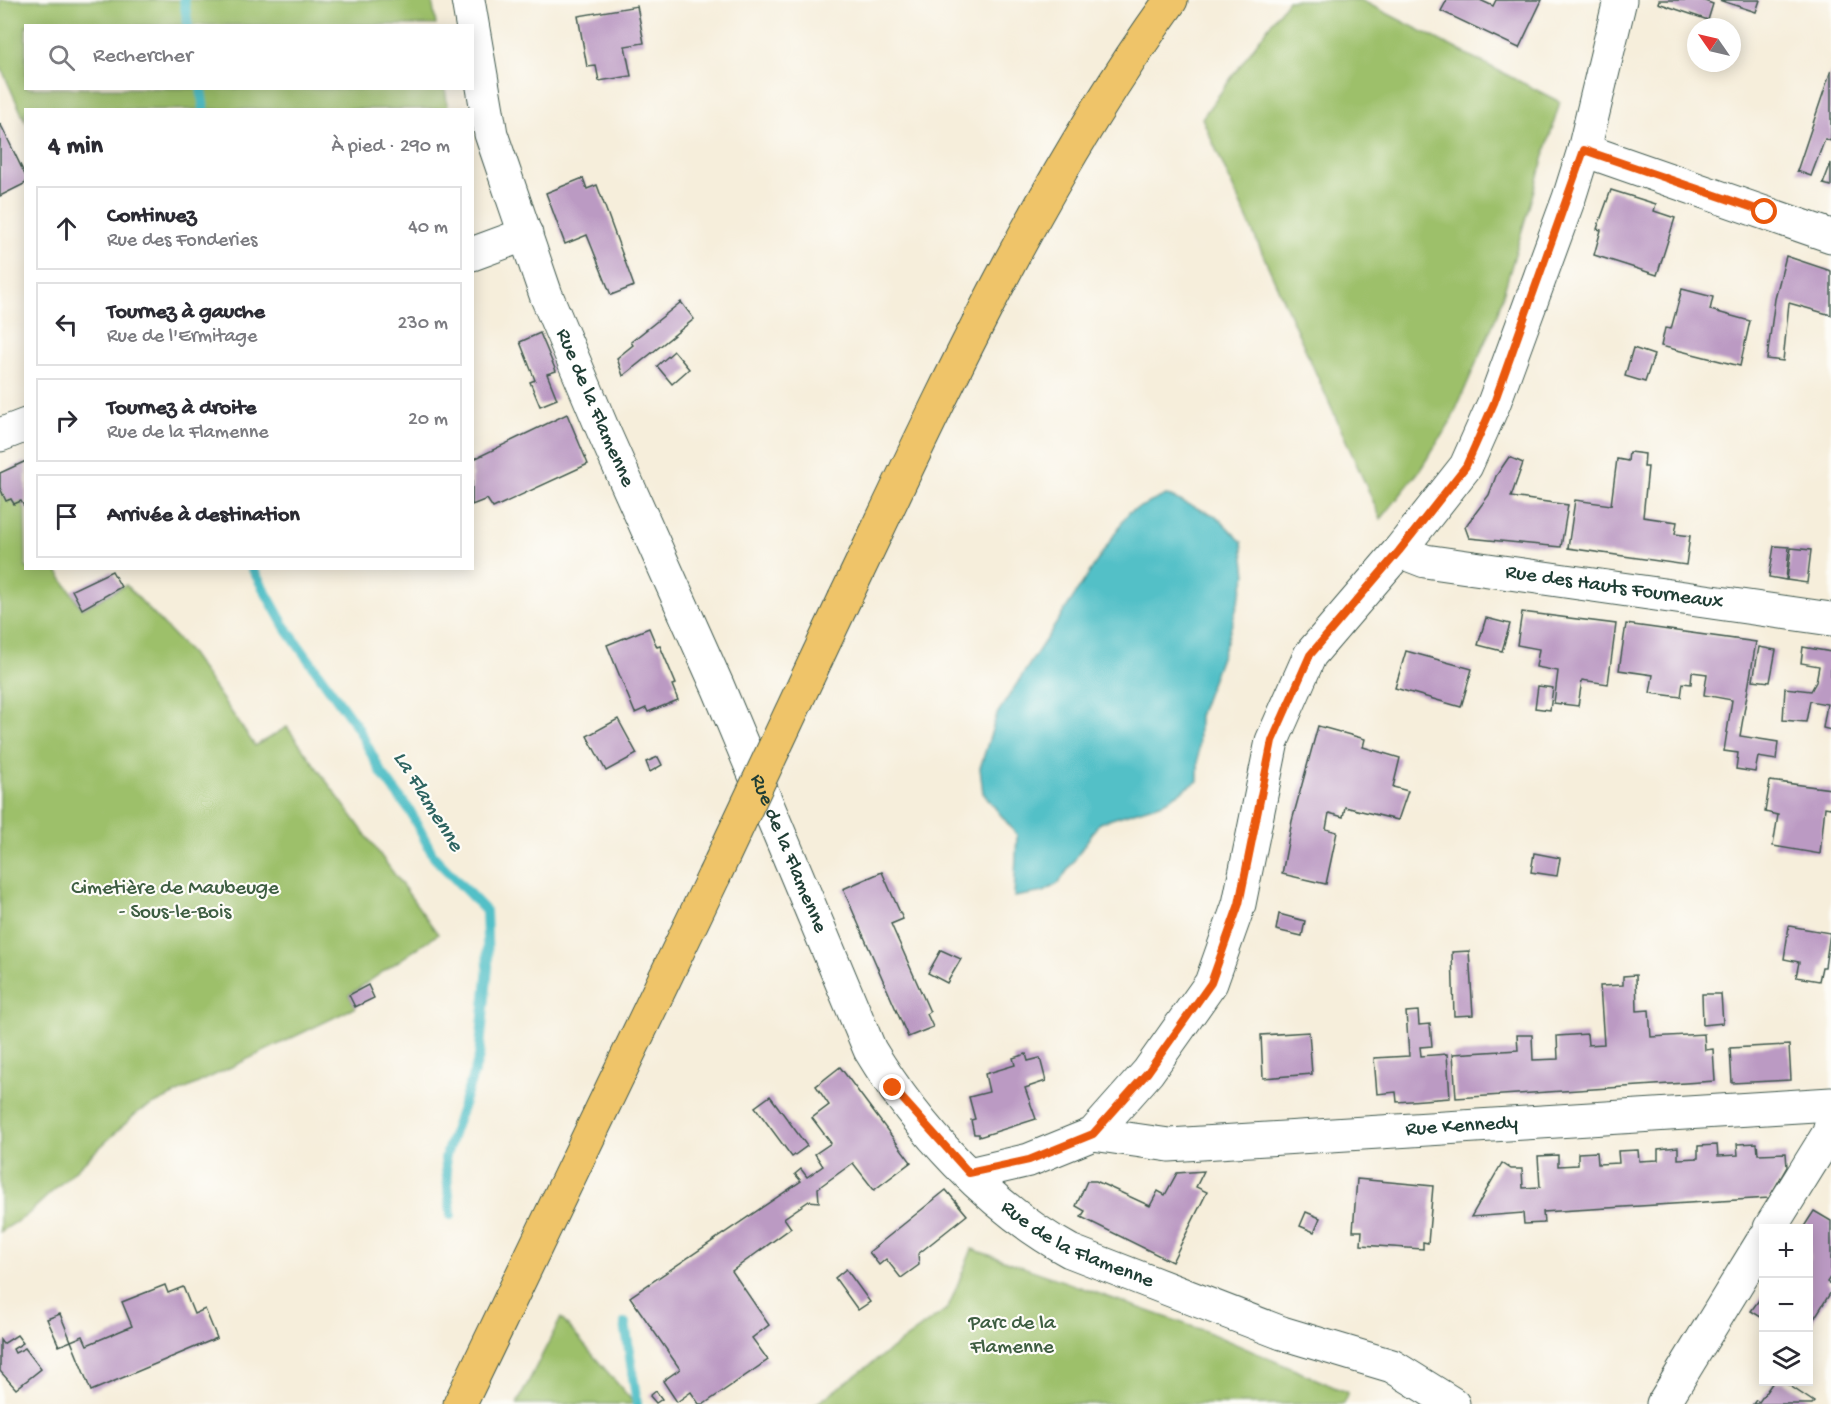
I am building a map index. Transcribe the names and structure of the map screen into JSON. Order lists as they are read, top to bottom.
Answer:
{
  "streets": {
    "street": ["Rue de la Flamenne", "Rue des Hauts Fourneaux", "Rue Kennedy"]
  },
  "water": ["La Flamenne"],
  "parks": ["Cimetière de Maubeuge - Sous-le-Bois", "Parc de la Flamenne"],
  "north": "top left",
  "page": {
    "search": "Rechercher",
    "heading": ["4 min", "À pied · 290 m"],
    "list": [
      ["Continuez", "Rue des Fonderies", "40 m"],
      ["Tournez à gauche", "Rue de l'Ermitage", "230 m"],
      ["Tournez à droite", "Rue de la Flamenne", "20 m"],
      "Arrivée à destination"
    ],
    "map_buttons": ["+", "−"]
  }
}
